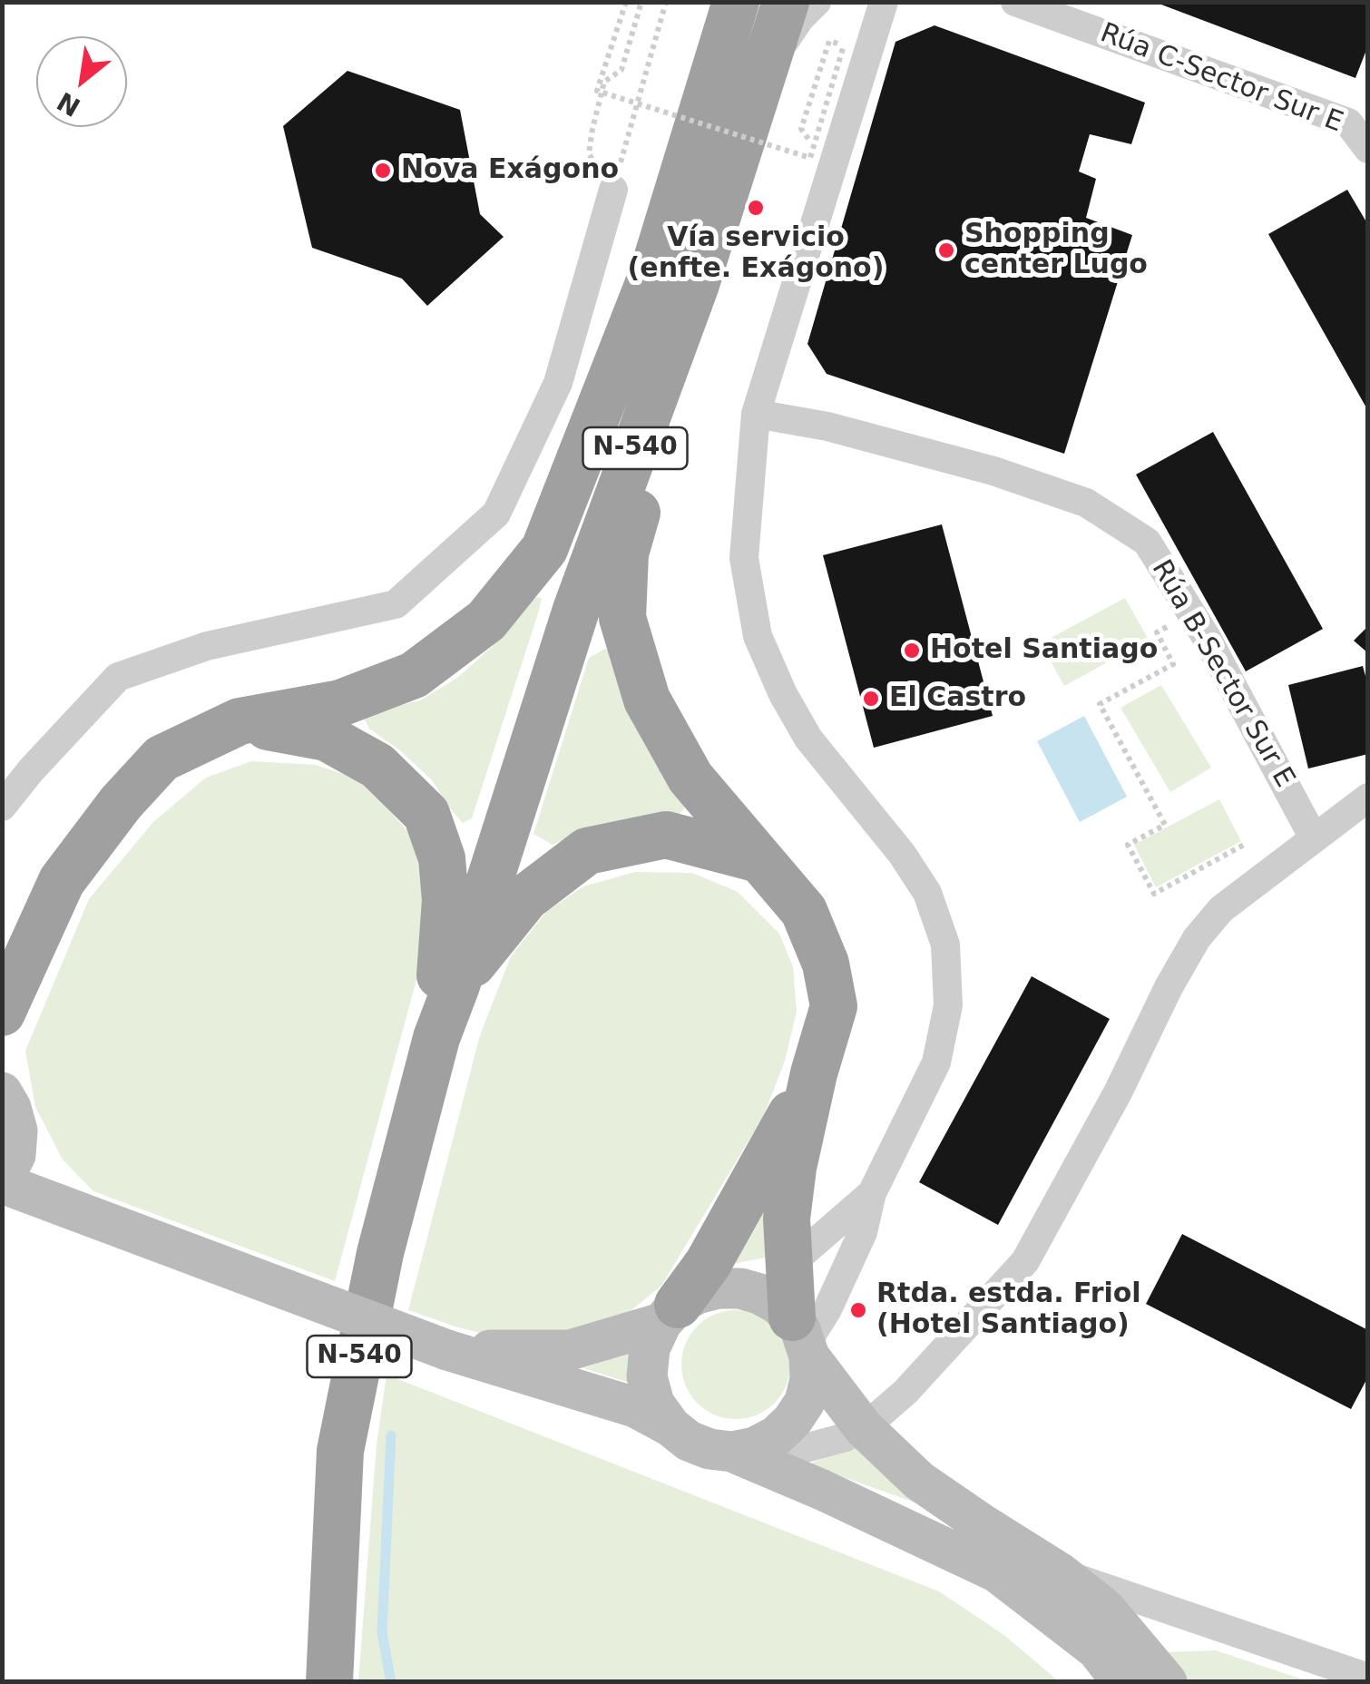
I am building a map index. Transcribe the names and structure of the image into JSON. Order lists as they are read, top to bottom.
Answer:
{
  "streets": {
    "highway": ["N-540"],
    "street": ["Rúa C-Sector Sur E", "Rúa B-Sector Sur E"]
  },
  "places": [
    "Nova Exágono",
    "Vía servicio (enfte. Exágono)",
    "Shopping center Lugo",
    "Hotel Santiago",
    "El Castro",
    "Rtda. estda. Friol (Hotel Santiago)"
  ],
  "north": "bottom left"
}
